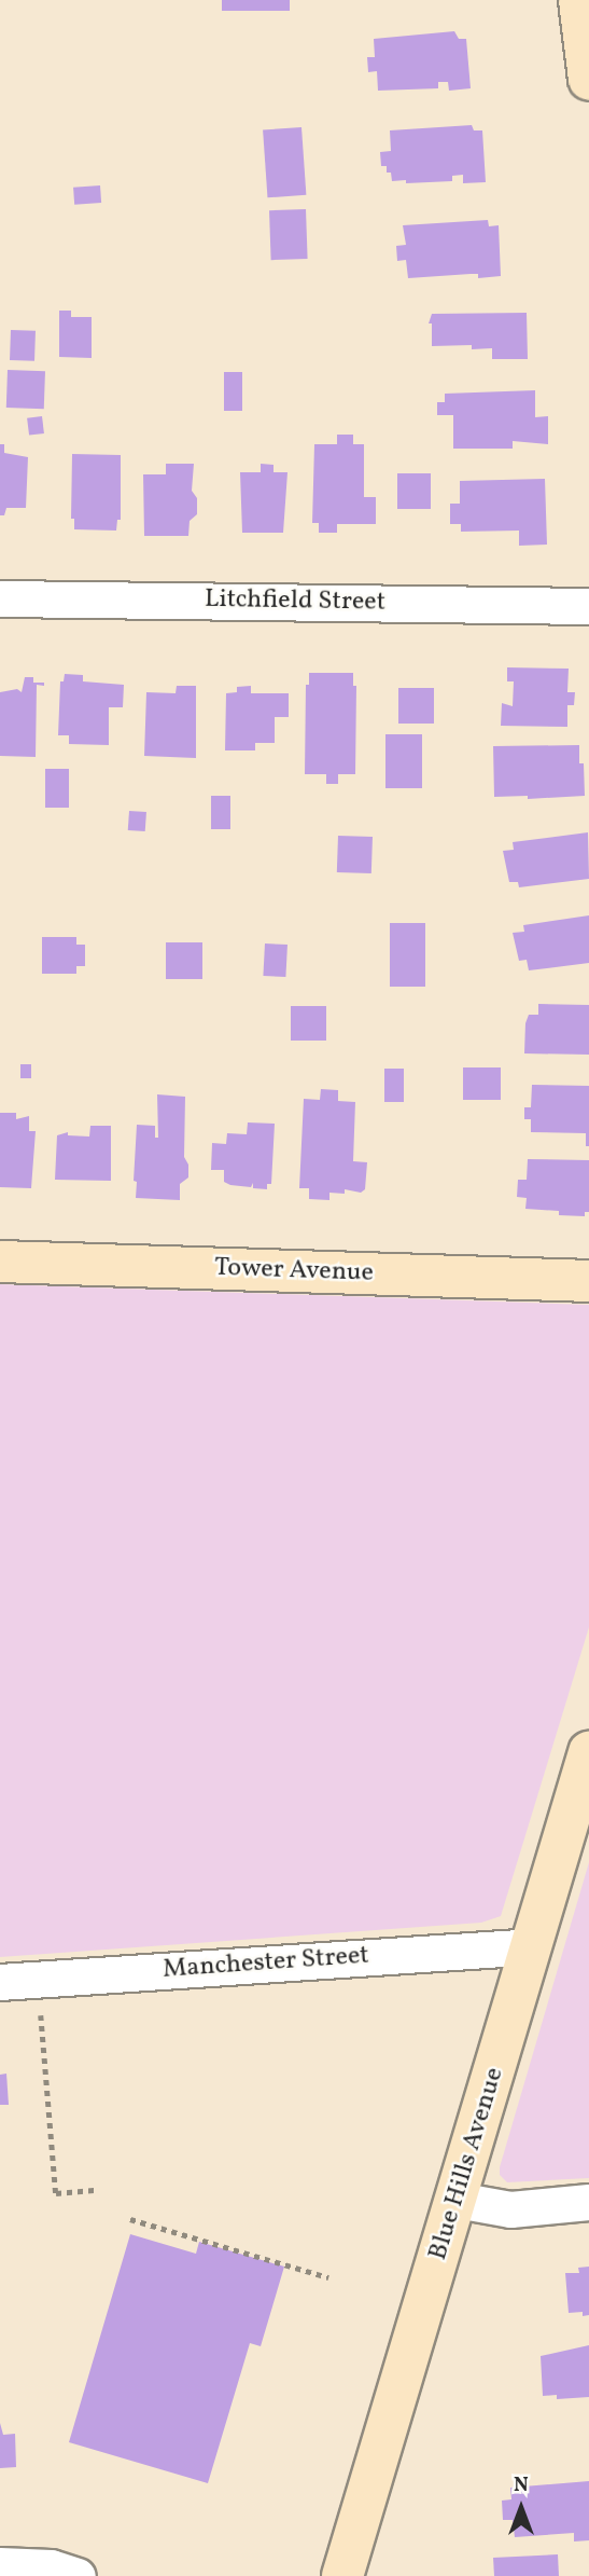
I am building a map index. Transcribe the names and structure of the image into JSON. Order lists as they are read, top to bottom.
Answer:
{
  "streets": {
    "main road": ["Tower Avenue", "Blue Hills Avenue"],
    "street": ["Litchfield Street", "Manchester Street"]
  },
  "crossings": [
    ["Manchester Street", "Blue Hills Avenue"]
  ],
  "north": "top"
}
